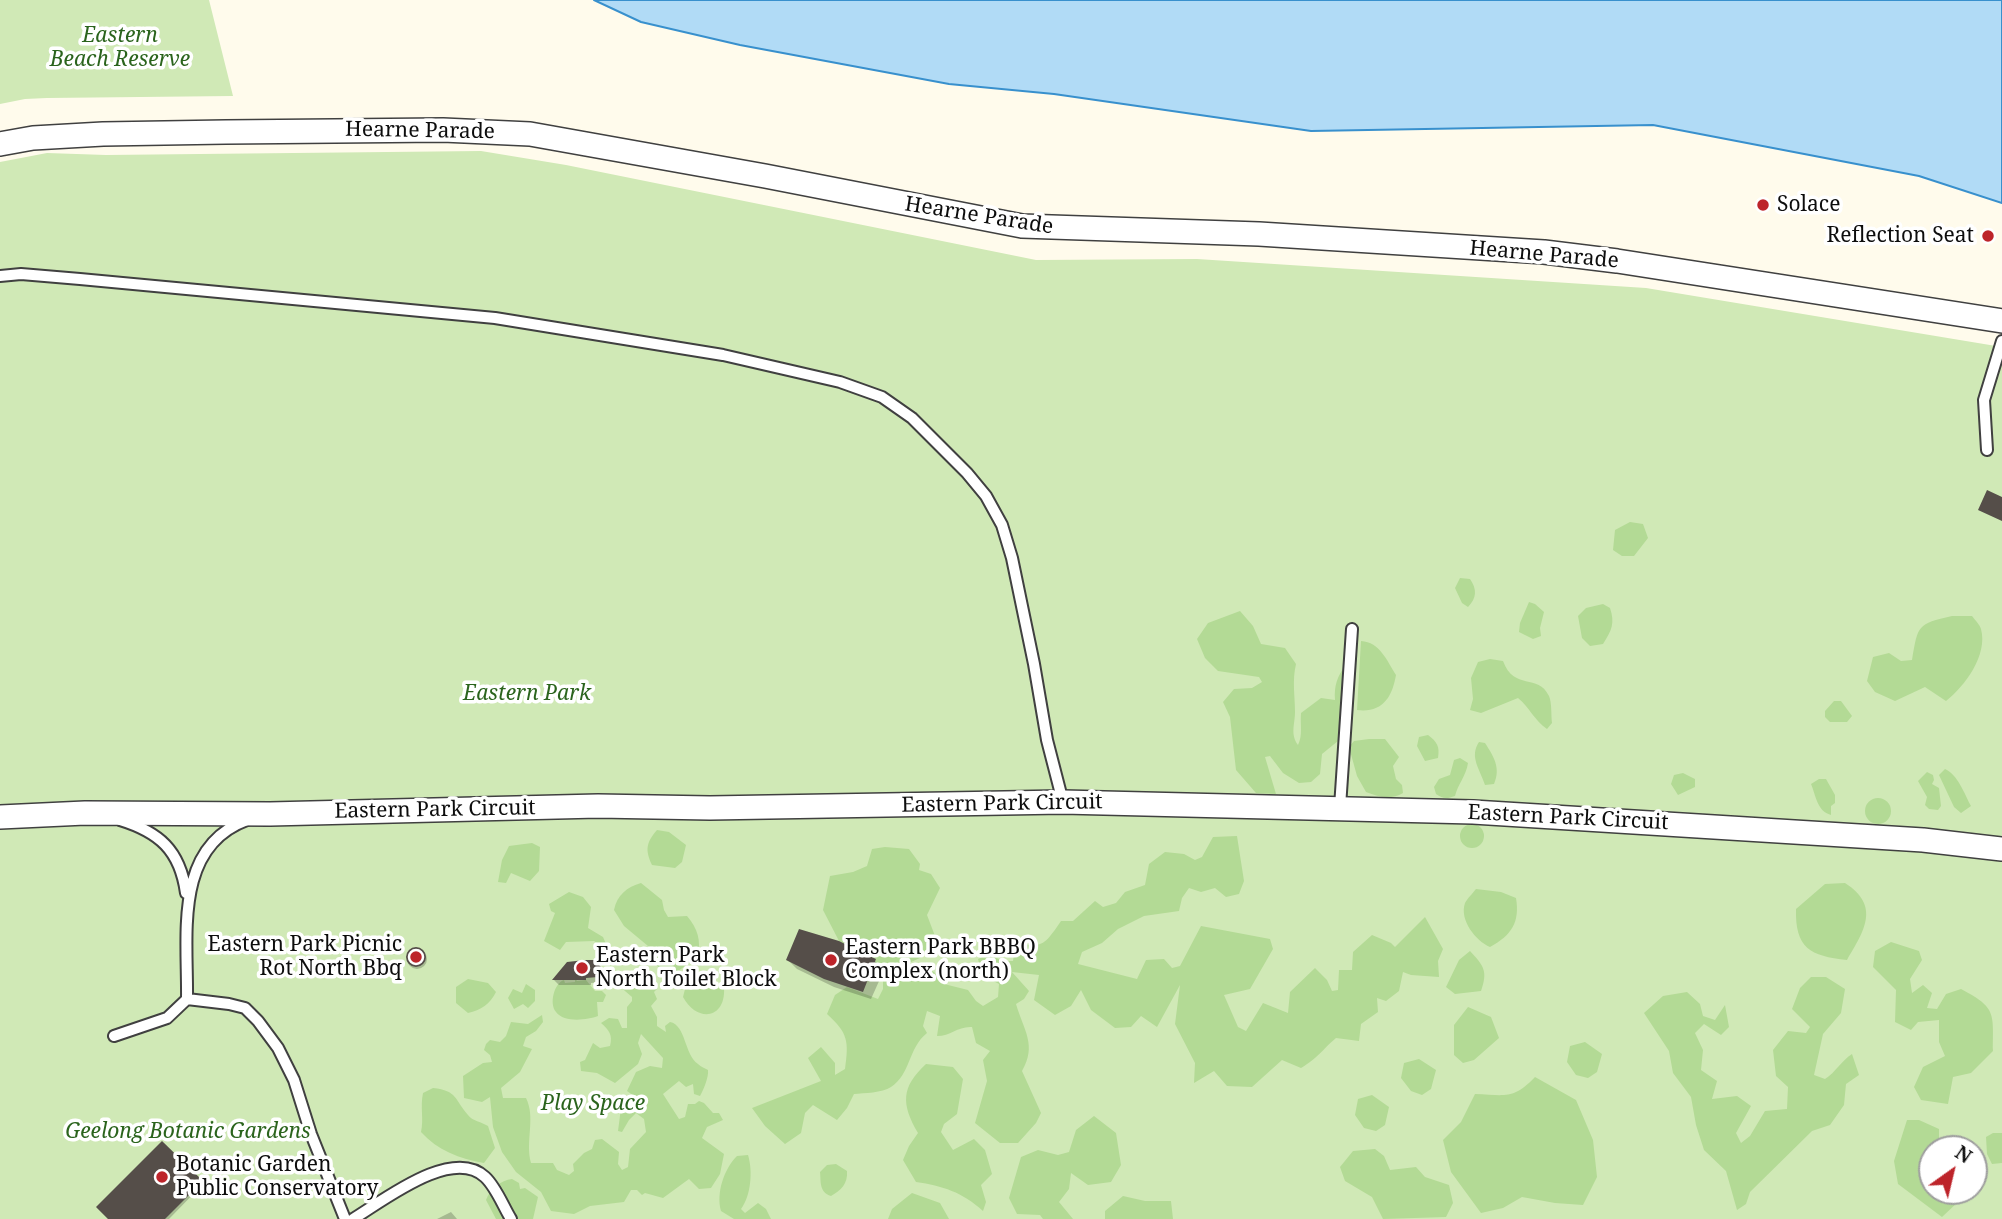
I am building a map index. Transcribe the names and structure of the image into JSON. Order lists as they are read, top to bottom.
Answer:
{
  "streets": {
    "street": ["Hearne Parade", "Eastern Park Circuit"]
  },
  "parks": [
    "Eastern Beach Reserve",
    "Eastern Park",
    "Play Space",
    "Geelong Botanic Gardens"
  ],
  "places": [
    "Solace",
    "Reflection Seat",
    "Eastern Park Picnic Rot North Bbq",
    "Eastern Park BBBQ Complex (north)",
    "Eastern Park North Toilet Block",
    "Botanic Garden Public Conservatory"
  ],
  "north": "top right"
}
